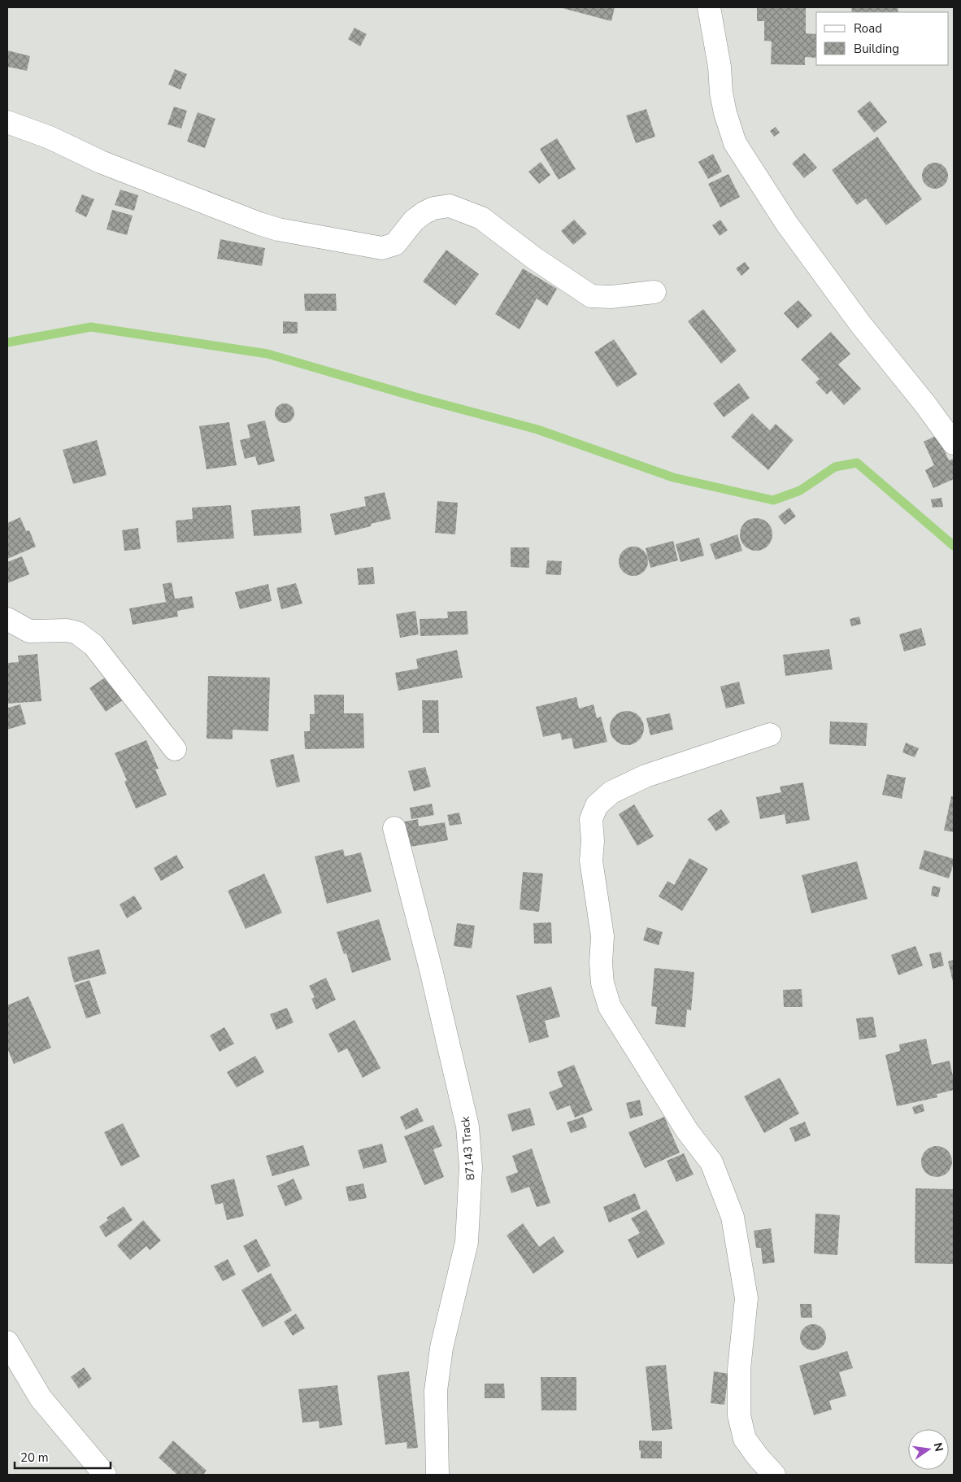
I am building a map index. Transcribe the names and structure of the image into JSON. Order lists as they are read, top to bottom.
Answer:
{
  "streets": {
    "street": ["87143 Track"]
  },
  "legend": ["Road", "Building"],
  "scale_bar": "20 m",
  "north": "right"
}
